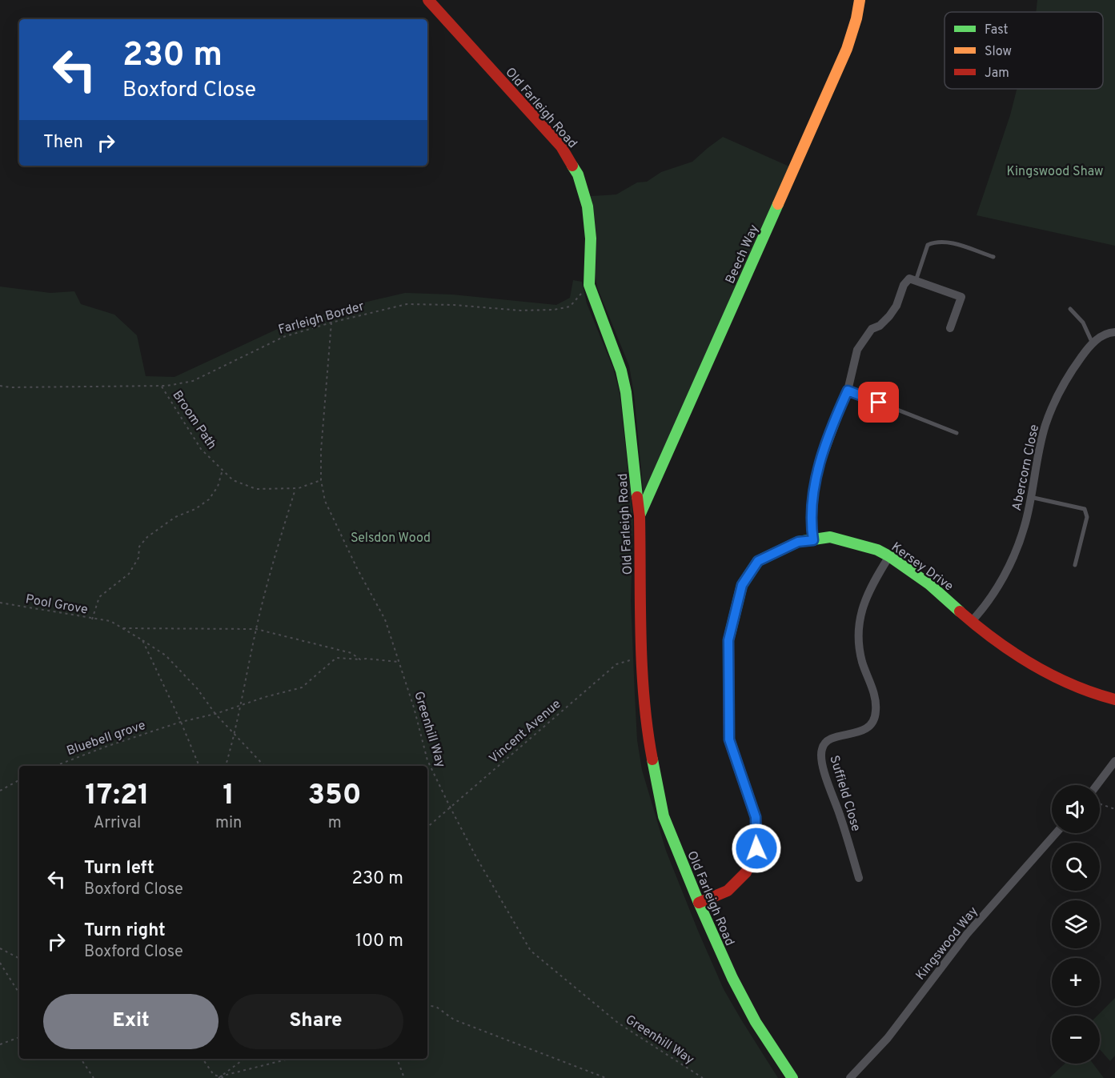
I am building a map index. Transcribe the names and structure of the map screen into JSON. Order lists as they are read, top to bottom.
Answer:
{
  "streets": {
    "street": [
      "Old Farleigh Road",
      "Beech Way",
      "Abercorn Close",
      "Kersey Drive",
      "Suffield Close",
      "Kingswood Way"
    ],
    "path": [
      "Farleigh Border",
      "Broom Path",
      "Pool Grove",
      "Greenhill Way",
      "Vincent Avenue",
      "Bluebell grove"
    ]
  },
  "crossings": [
    ["Old Farleigh Road", "Beech Way"],
    ["Old Farleigh Road", "Farleigh Border"],
    ["Old Farleigh Road", "Kersey Drive"],
    ["Old Farleigh Road", "Vincent Avenue"],
    ["Farleigh Border", "Broom Path"],
    ["Farleigh Border", "Greenhill Way"],
    ["Broom Path", "Greenhill Way"],
    ["Abercorn Close", "Kersey Drive"],
    ["Kersey Drive", "Suffield Close"],
    ["Greenhill Way", "Vincent Avenue"],
    ["Greenhill Way", "Bluebell grove"]
  ],
  "parks": ["Kingswood Shaw", "Selsdon Wood"],
  "legend": ["Fast", "Slow", "Jam"],
  "page": {
    "turn": ["230 m", "Boxford Close"],
    "then": "Then",
    "eta": [
      "17:21",
      "Arrival",
      "1",
      "min",
      "350",
      "m"
    ],
    "map_buttons": ["+", "−"],
    "list": [
      {
        "name": "Turn left",
        "note": "Boxford Close",
        "value": "230 m"
      },
      {
        "name": "Turn right",
        "note": "Boxford Close",
        "value": "100 m"
      }
    ],
    "buttons": ["Exit", "Share"]
  }
}
